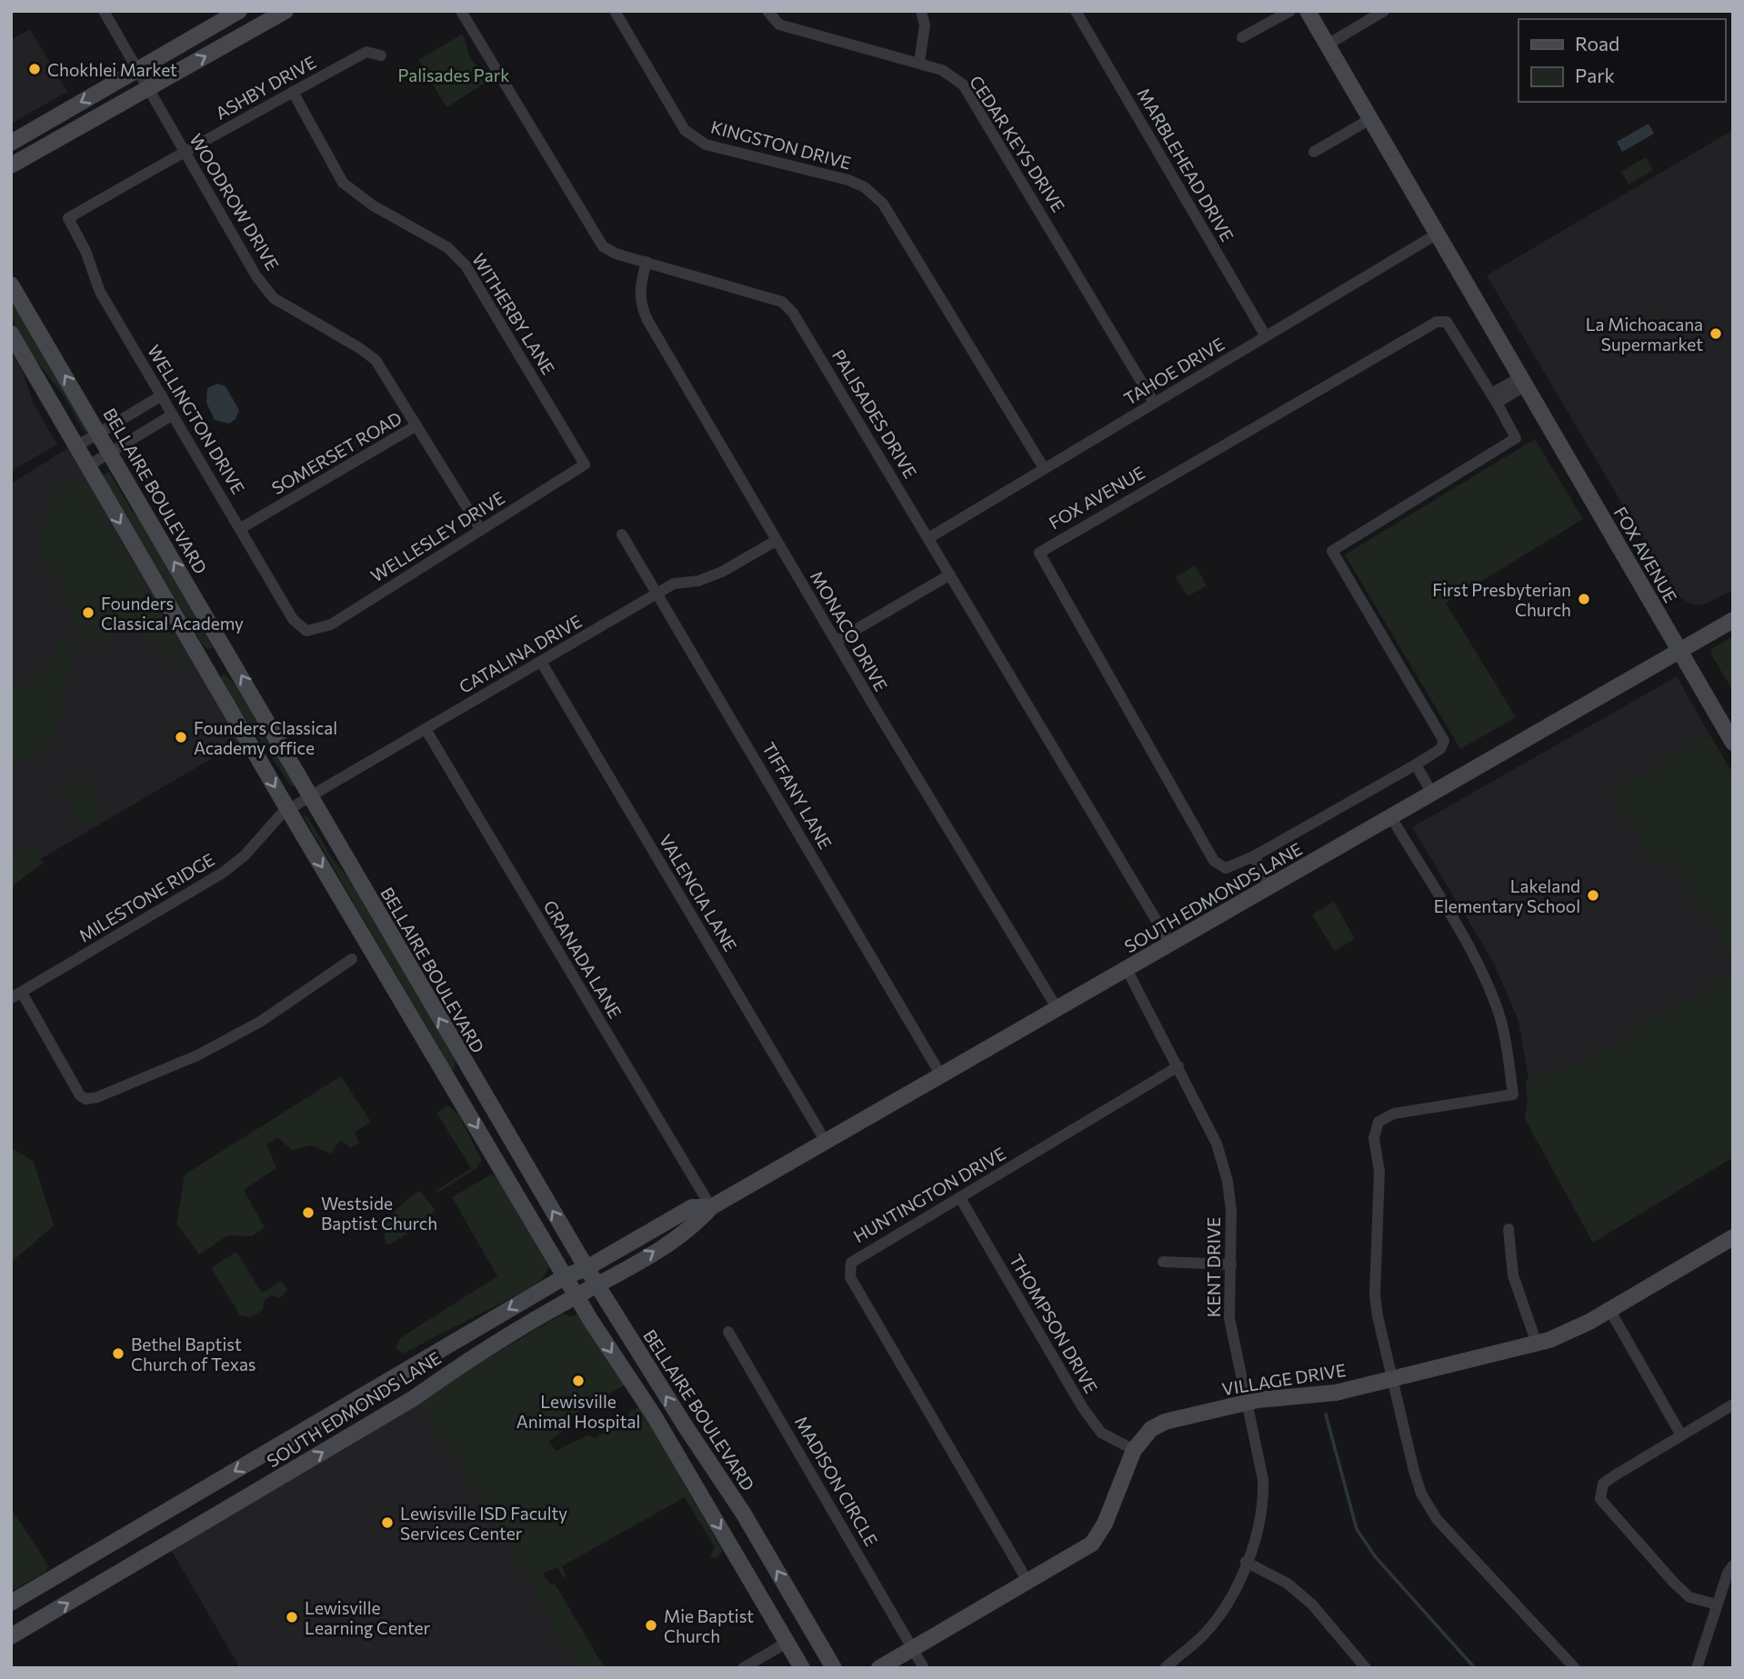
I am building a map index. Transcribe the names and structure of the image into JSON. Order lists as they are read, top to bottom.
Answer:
{
  "streets": {
    "main road": [
      "BELLAIRE BOULEVARD",
      "FOX AVENUE",
      "SOUTH EDMONDS LANE",
      "VILLAGE DRIVE"
    ],
    "street": [
      "ASHBY DRIVE",
      "CEDAR KEYS DRIVE",
      "KINGSTON DRIVE",
      "MARBLEHEAD DRIVE",
      "WOODROW DRIVE",
      "WITHERBY LANE",
      "TAHOE DRIVE",
      "PALISADES DRIVE",
      "WELLINGTON DRIVE",
      "SOMERSET ROAD",
      "WELLESLEY DRIVE",
      "MONACO DRIVE",
      "CATALINA DRIVE",
      "TIFFANY LANE",
      "VALENCIA LANE",
      "MILESTONE RIDGE",
      "GRANADA LANE",
      "HUNTINGTON DRIVE",
      "KENT DRIVE",
      "THOMPSON DRIVE",
      "MADISON CIRCLE"
    ]
  },
  "crossings": [
    ["ASHBY DRIVE", "WOODROW DRIVE"],
    ["ASHBY DRIVE", "WITHERBY LANE"],
    ["ASHBY DRIVE", "WELLINGTON DRIVE"],
    ["CEDAR KEYS DRIVE", "TAHOE DRIVE"],
    ["KINGSTON DRIVE", "TAHOE DRIVE"],
    ["MARBLEHEAD DRIVE", "TAHOE DRIVE"],
    ["WOODROW DRIVE", "SOMERSET ROAD"],
    ["WOODROW DRIVE", "WELLESLEY DRIVE"],
    ["WITHERBY LANE", "WELLESLEY DRIVE"],
    ["TAHOE DRIVE", "PALISADES DRIVE"],
    ["TAHOE DRIVE", "FOX AVENUE"],
    ["PALISADES DRIVE", "MONACO DRIVE"],
    ["PALISADES DRIVE", "SOUTH EDMONDS LANE"],
    ["WELLINGTON DRIVE", "SOMERSET ROAD"],
    ["WELLINGTON DRIVE", "WELLESLEY DRIVE"],
    ["BELLAIRE BOULEVARD", "CATALINA DRIVE"],
    ["BELLAIRE BOULEVARD", "SOUTH EDMONDS LANE"],
    ["FOX AVENUE", "SOUTH EDMONDS LANE"],
    ["MONACO DRIVE", "CATALINA DRIVE"],
    ["MONACO DRIVE", "SOUTH EDMONDS LANE"],
    ["CATALINA DRIVE", "TIFFANY LANE"],
    ["CATALINA DRIVE", "VALENCIA LANE"],
    ["CATALINA DRIVE", "MILESTONE RIDGE"],
    ["CATALINA DRIVE", "GRANADA LANE"],
    ["TIFFANY LANE", "SOUTH EDMONDS LANE"],
    ["VALENCIA LANE", "SOUTH EDMONDS LANE"],
    ["SOUTH EDMONDS LANE", "GRANADA LANE"],
    ["SOUTH EDMONDS LANE", "KENT DRIVE"],
    ["HUNTINGTON DRIVE", "KENT DRIVE"],
    ["HUNTINGTON DRIVE", "THOMPSON DRIVE"],
    ["HUNTINGTON DRIVE", "VILLAGE DRIVE"],
    ["KENT DRIVE", "VILLAGE DRIVE"],
    ["THOMPSON DRIVE", "VILLAGE DRIVE"],
    ["VILLAGE DRIVE", "MADISON CIRCLE"]
  ],
  "parks": ["Palisades Park"],
  "places": [
    "Chokhlei Market",
    "La Michoacana Supermarket",
    "First Presbyterian Church",
    "Founders Classical Academy",
    "Founders Classical Academy office",
    "Lakeland Elementary School",
    "Westside Baptist Church",
    "Bethel Baptist Church of Texas",
    "Lewisville Animal Hospital",
    "Lewisville ISD Faculty Services Center",
    "Lewisville Learning Center",
    "Mie Baptist Church"
  ],
  "legend": ["Road", "Park"]
}
